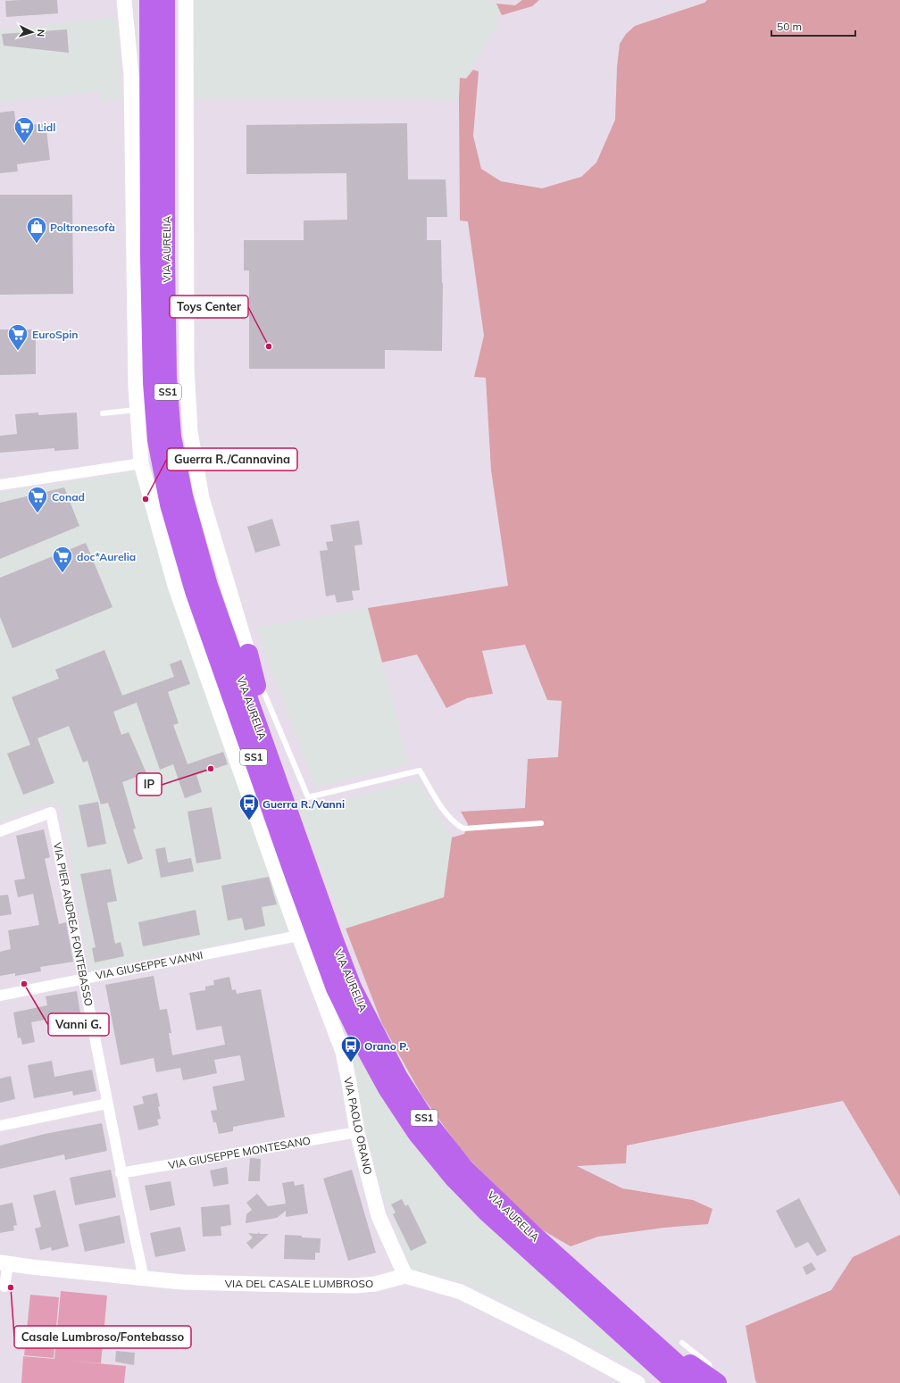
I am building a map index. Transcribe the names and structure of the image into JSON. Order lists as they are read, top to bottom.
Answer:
{
  "streets": {
    "highway": ["VIA AURELIA", "SS1"],
    "street": [
      "VIA PIER ANDREA FONTEBASSO",
      "VIA GIUSEPPE VANNI",
      "VIA PAOLO ORANO",
      "VIA GIUSEPPE MONTESANO",
      "VIA DEL CASALE LUMBROSO"
    ]
  },
  "crossings": [
    ["VIA PIER ANDREA FONTEBASSO", "VIA GIUSEPPE VANNI"],
    ["VIA PIER ANDREA FONTEBASSO", "VIA GIUSEPPE MONTESANO"],
    ["VIA PIER ANDREA FONTEBASSO", "VIA DEL CASALE LUMBROSO"],
    ["VIA GIUSEPPE VANNI", "VIA PAOLO ORANO"],
    ["VIA PAOLO ORANO", "VIA GIUSEPPE MONTESANO"],
    ["VIA PAOLO ORANO", "VIA DEL CASALE LUMBROSO"]
  ],
  "places": {
    "supermarket": [
      "Lidl",
      "EuroSpin",
      "Conad",
      "doc*Aurelia"
    ],
    "shop": ["Poltronesofà"],
    "other": [
      "Toys Center",
      "Guerra R./Cannavina",
      "IP",
      "Vanni G.",
      "Casale Lumbroso/Fontebasso"
    ],
    "bus stop": ["Guerra R./Vanni", "Orano P."]
  },
  "scale_bar": "50 m",
  "north": "right"
}
